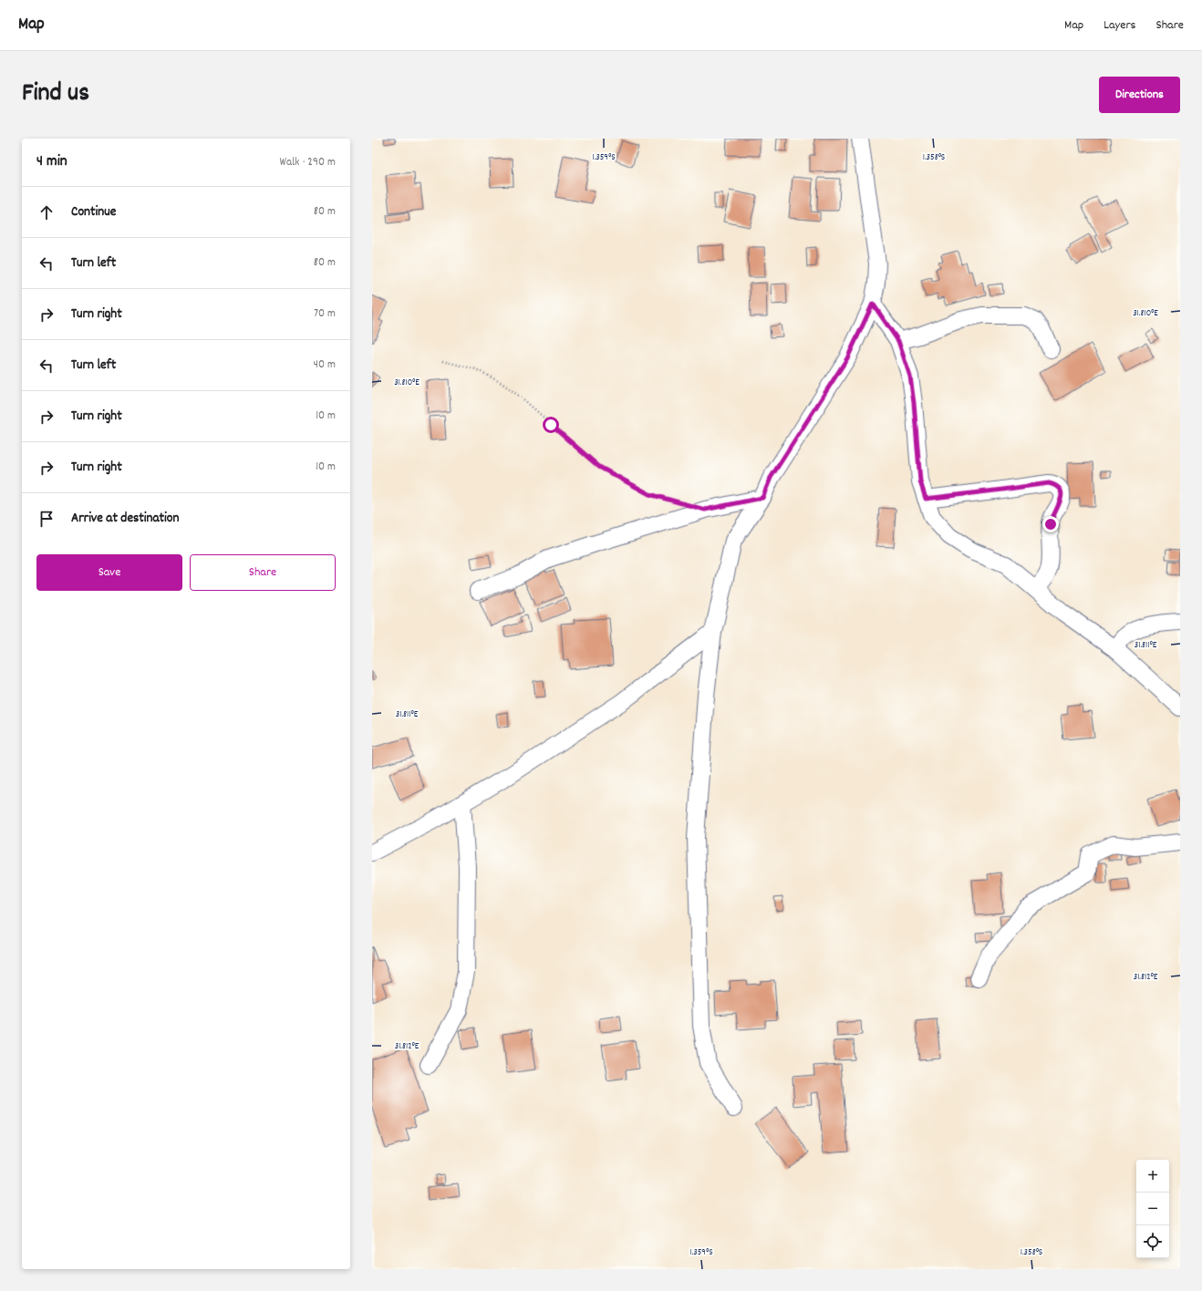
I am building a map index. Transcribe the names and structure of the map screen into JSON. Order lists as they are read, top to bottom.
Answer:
{
  "page": {
    "header": "Map",
    "nav": ["Map", "Layers", "Share"],
    "title": "Find us",
    "buttons": [
      "Directions",
      ["Save", "Share"]
    ],
    "heading": ["4 min", "Walk · 290 m"],
    "list": [
      ["Continue", "80 m"],
      ["Turn left", "80 m"],
      ["Turn right", "70 m"],
      ["Turn left", "40 m"],
      ["Turn right", "10 m"],
      ["Turn right", "10 m"],
      "Arrive at destination"
    ],
    "map_buttons": ["+", "−"]
  },
  "coordinates": [
    "1.359°S",
    "1.358°S",
    "31.810°E",
    "31.811°E",
    "31.812°E"
  ]
}
